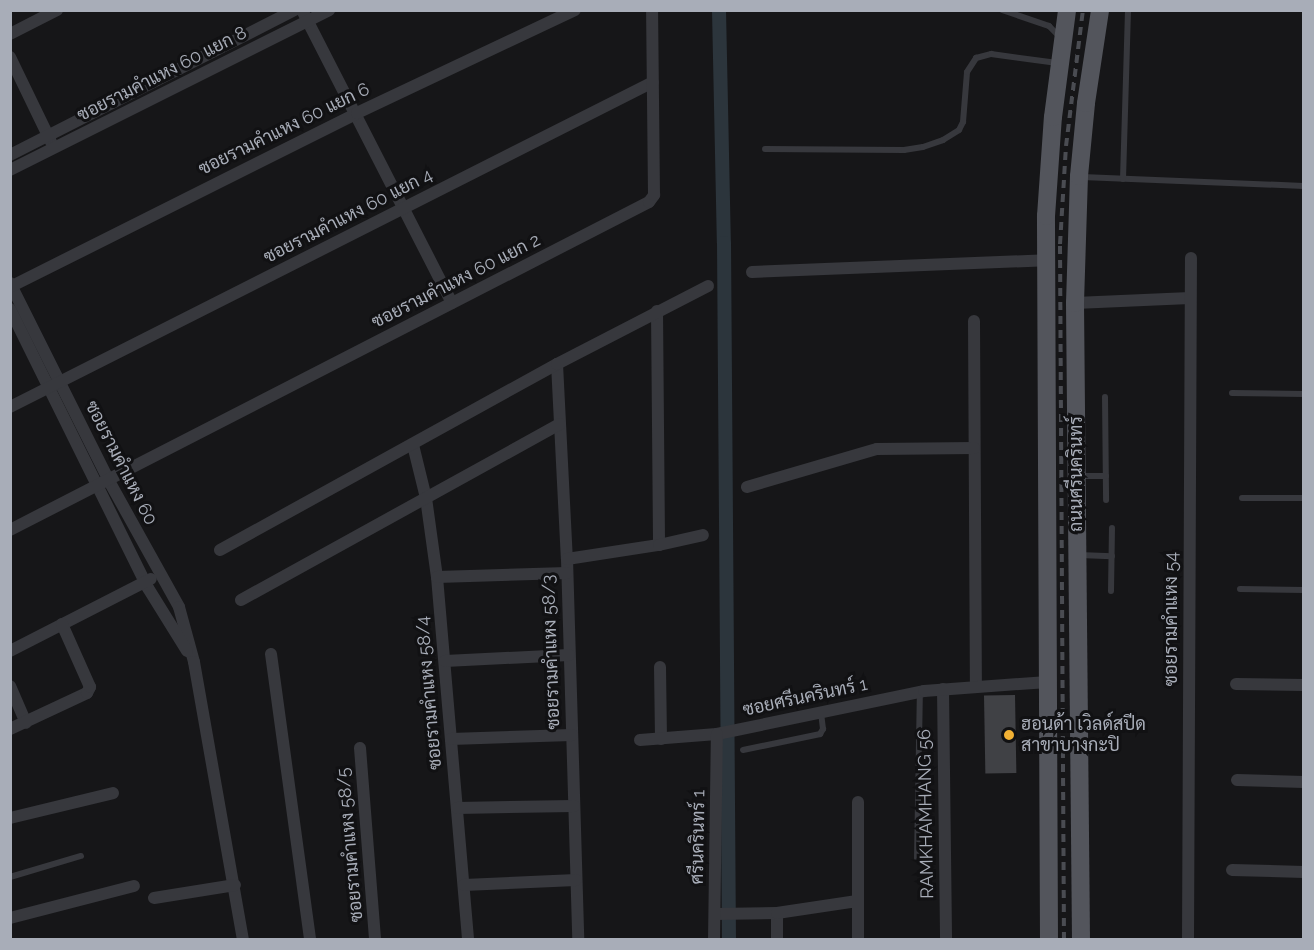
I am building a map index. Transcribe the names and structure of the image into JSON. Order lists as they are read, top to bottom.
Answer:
{
  "streets": {
    "main road": ["ถนนศรีนครินทร์"],
    "street": [
      "ซอยรามคำแหง 60 แยก 8",
      "ซอยรามคำแหง 60 แยก 6",
      "ซอยรามคำแหง 60 แยก 4",
      "ซอยรามคำแหง 60 แยก 2",
      "ซอยรามคำแหง 60",
      "ซอยรามคำแหง 54",
      "ซอยรามคำแหง 58/3",
      "ซอยรามคำแหง 58/4",
      "ซอยศรีนครินทร์ 1",
      "RAMKHAMHANG 56",
      "ศรีนครินทร์ 1",
      "ซอยรามคำแหง 58/5"
    ]
  },
  "crossings": [
    ["ซอยรามคำแหง 60 แยก 6", "ซอยรามคำแหง 60"],
    ["ซอยรามคำแหง 60 แยก 4", "ซอยรามคำแหง 60 แยก 2"],
    ["ซอยรามคำแหง 60 แยก 4", "ซอยรามคำแหง 60"],
    ["ซอยรามคำแหง 60 แยก 2", "ซอยรามคำแหง 60"],
    ["ถนนศรีนครินทร์", "ซอยศรีนครินทร์ 1"],
    ["ซอยศรีนครินทร์ 1", "RAMKHAMHANG 56"],
    ["ซอยศรีนครินทร์ 1", "ศรีนครินทร์ 1"]
  ],
  "places": ["ฮอนด้า เวิลด์สปีด สาขาบางกะปิ"]
}
